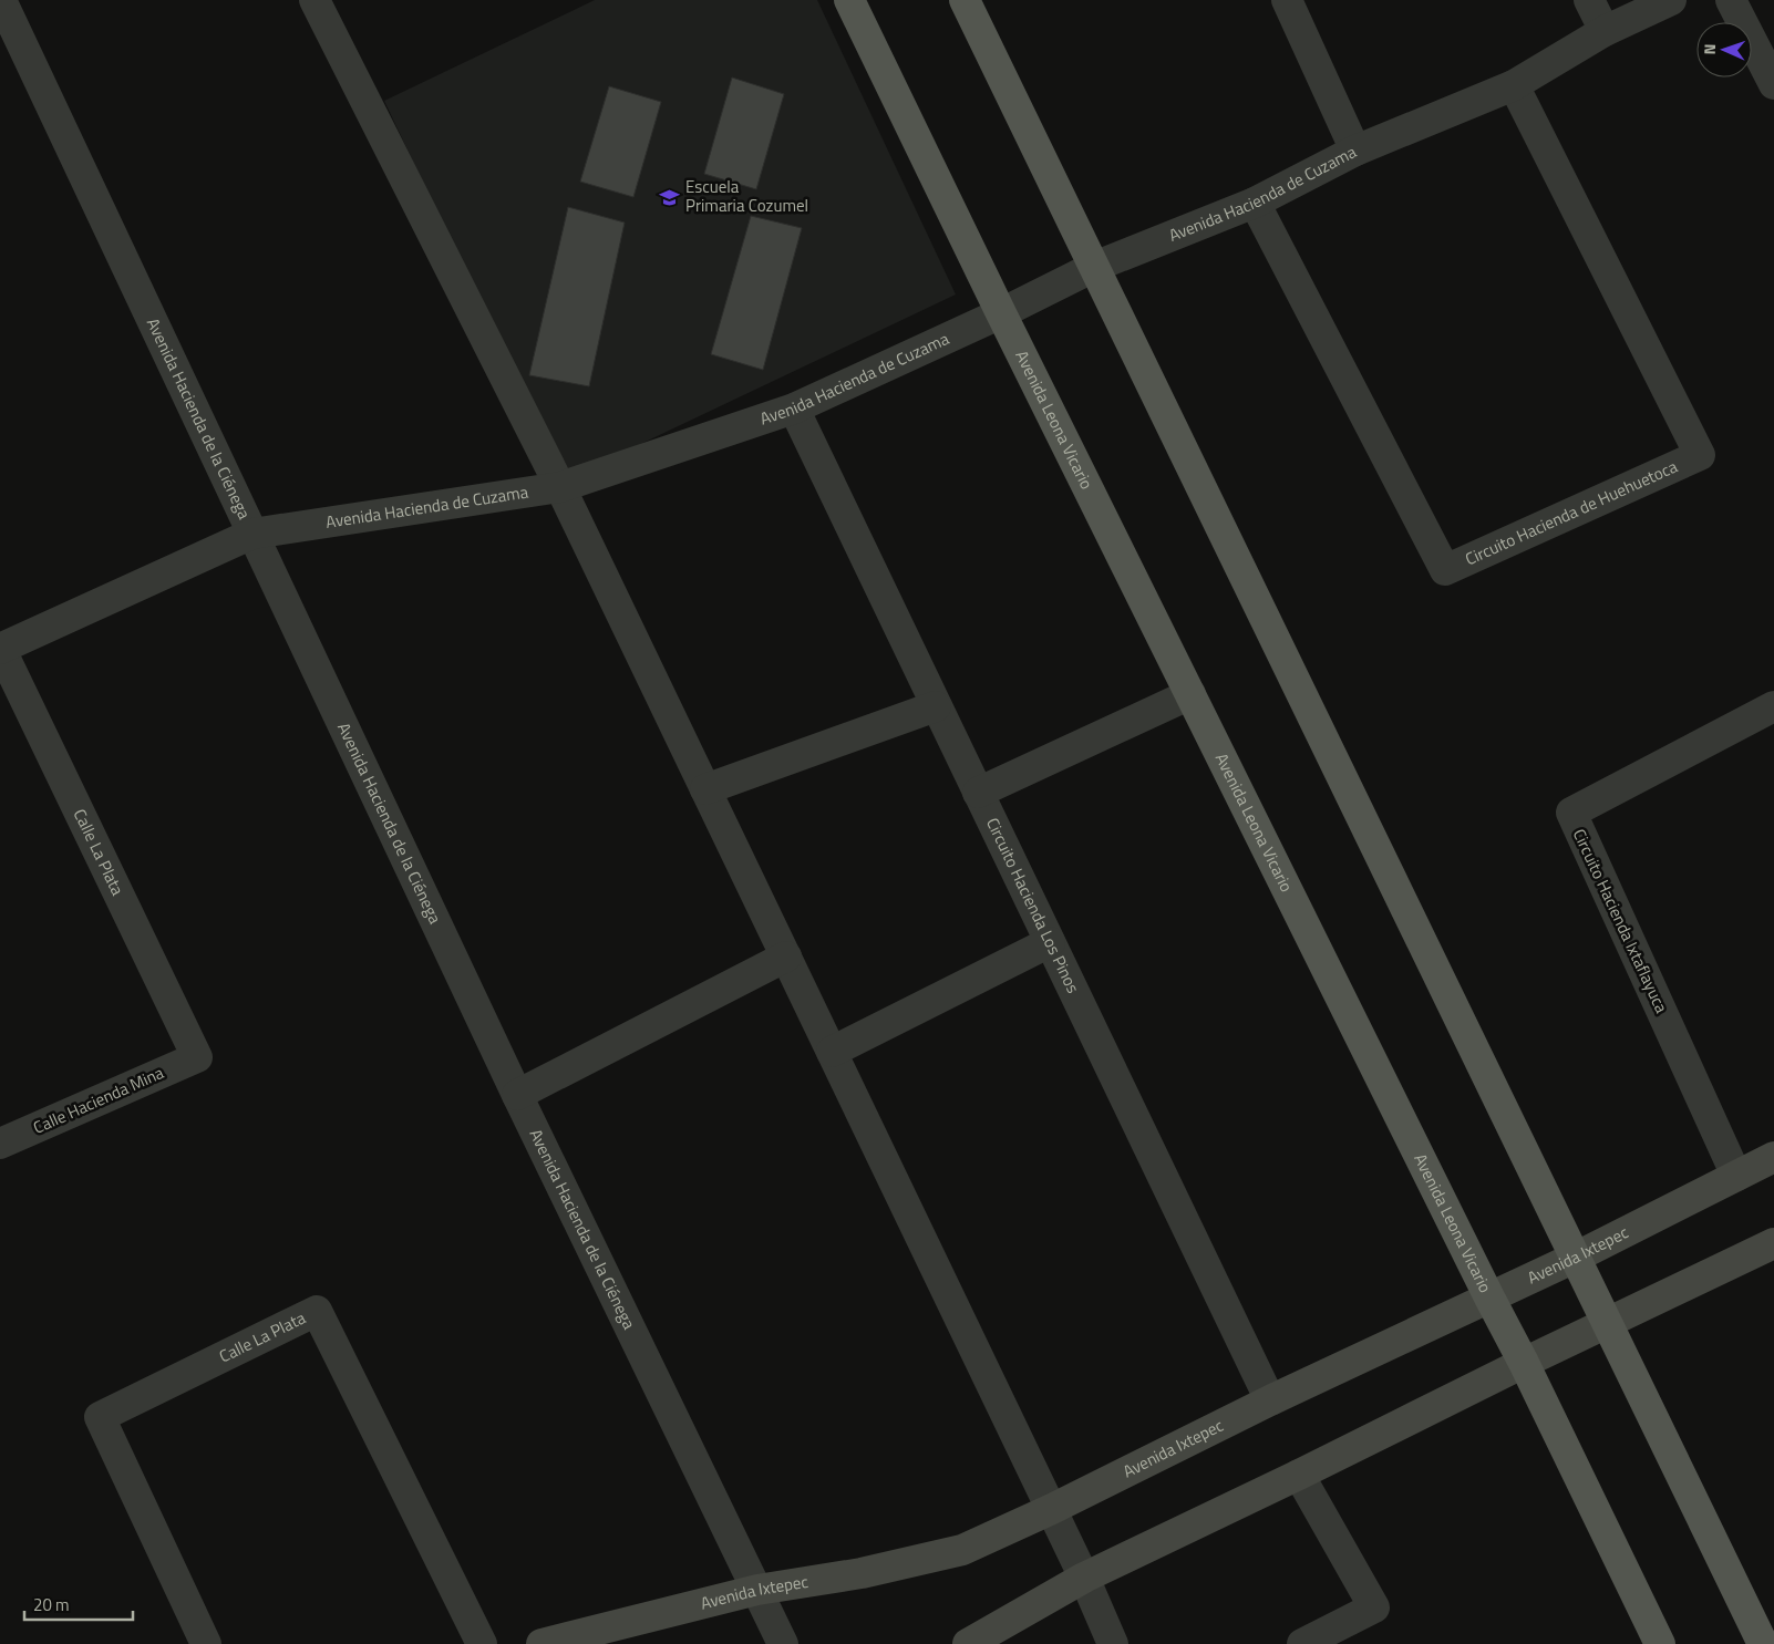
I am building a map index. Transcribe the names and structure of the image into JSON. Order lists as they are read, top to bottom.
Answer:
{
  "streets": {
    "main road": ["Avenida Leona Vicario", "Avenida Ixtepec"],
    "street": [
      "Avenida Hacienda de Cuzama",
      "Avenida Hacienda de la Ciénega",
      "Circuito Hacienda de Huehuetoca",
      "Calle La Plata",
      "Circuito Hacienda Los Pinos",
      "Circuito Hacienda Ixtaflayuca",
      "Calle Hacienda Mina"
    ]
  },
  "crossings": [
    ["Avenida Hacienda de Cuzama", "Avenida Hacienda de la Ciénega"],
    ["Avenida Hacienda de Cuzama", "Avenida Leona Vicario"],
    ["Avenida Hacienda de Cuzama", "Circuito Hacienda de Huehuetoca"],
    ["Avenida Hacienda de Cuzama", "Calle La Plata"],
    ["Avenida Hacienda de Cuzama", "Circuito Hacienda Los Pinos"],
    ["Avenida Hacienda de la Ciénega", "Avenida Ixtepec"],
    ["Avenida Leona Vicario", "Avenida Ixtepec"],
    ["Calle La Plata", "Calle Hacienda Mina"],
    ["Circuito Hacienda Los Pinos", "Avenida Ixtepec"],
    ["Circuito Hacienda Ixtaflayuca", "Avenida Ixtepec"]
  ],
  "places": {
    "school or university": ["Escuela Primaria Cozumel"]
  },
  "scale_bar": "20 m",
  "north": "left"
}
